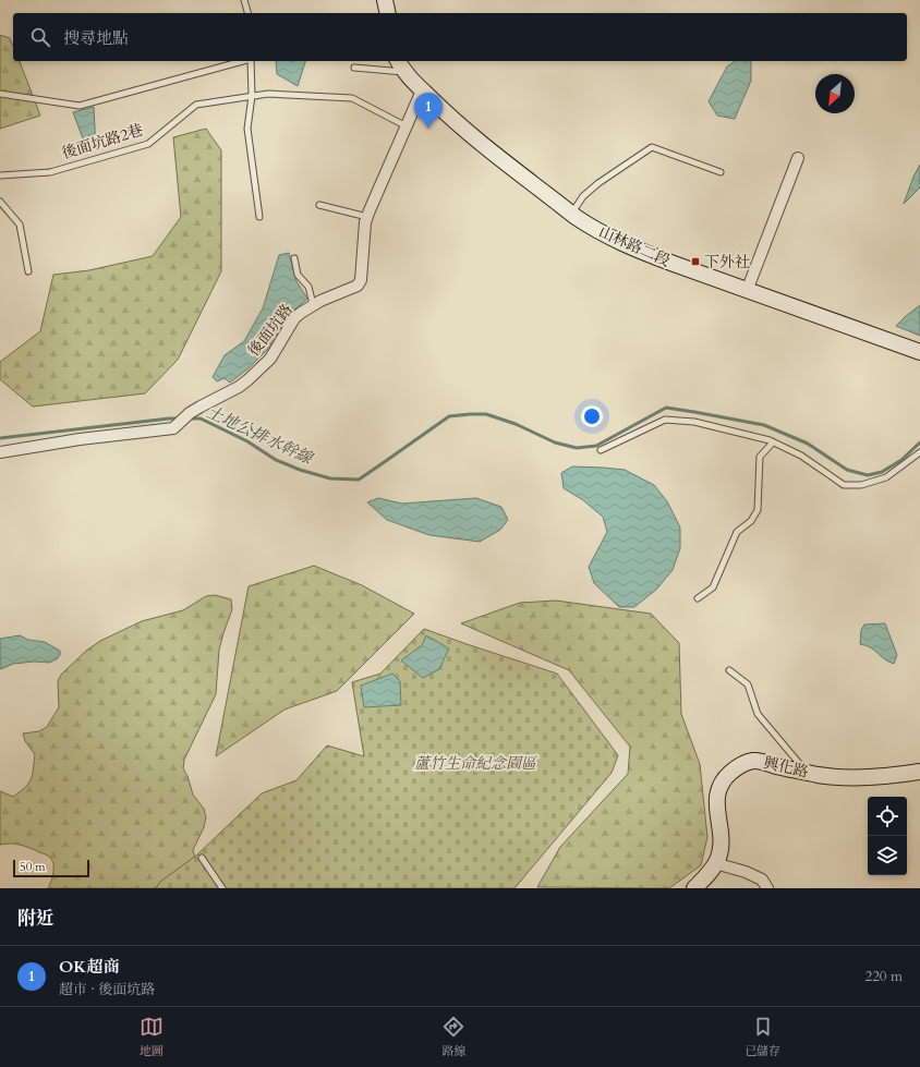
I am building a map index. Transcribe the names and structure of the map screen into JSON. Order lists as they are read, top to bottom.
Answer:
{
  "streets": {
    "main road": ["山林路二段", "興化路"],
    "street": ["後面坑路"],
    "lane": ["後面坑路2巷"]
  },
  "crossings": [
    ["後面坑路2巷", "後面坑路"],
    ["山林路二段", "後面坑路"]
  ],
  "water": ["土地公排水幹線"],
  "parks": ["蘆竹生命紀念園區"],
  "places": {
    "transit": ["下外社"]
  },
  "scale_bar": "50 m",
  "north": "bottom left",
  "page": {
    "search": "搜尋地點",
    "pins": "1",
    "scale": "50 m",
    "heading": "附近",
    "list": [
      {
        "mark": "1",
        "name": "OK超商",
        "note": "超市 · 後面坑路",
        "value": "220 m"
      }
    ],
    "nav": ["地圖", "路線", "已儲存"]
  }
}
